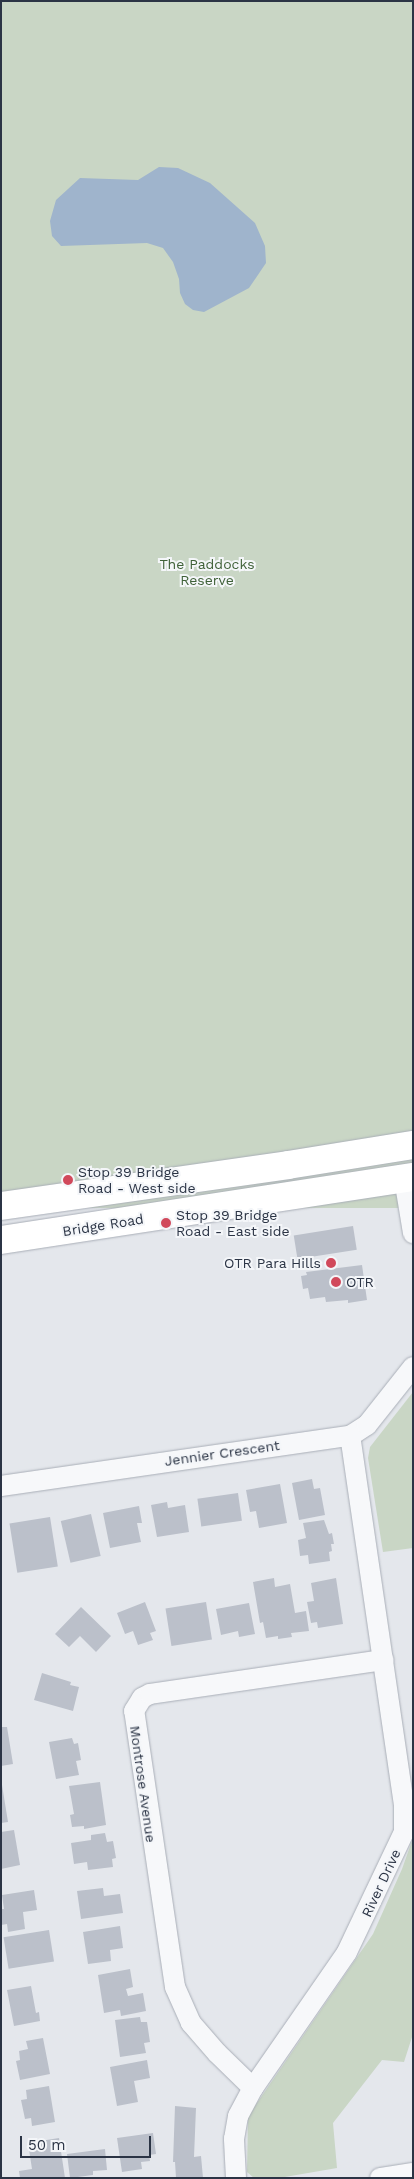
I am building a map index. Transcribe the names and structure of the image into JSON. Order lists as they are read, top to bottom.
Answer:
{
  "streets": {
    "main road": ["Bridge Road"],
    "street": ["Jennier Crescent", "Montrose Avenue", "River Drive"]
  },
  "crossings": [
    ["Jennier Crescent", "River Drive"],
    ["Montrose Avenue", "River Drive"]
  ],
  "parks": ["The Paddocks Reserve"],
  "places": [
    "Stop 39 Bridge Road - West side",
    "Stop 39 Bridge Road - East side",
    "OTR Para Hills",
    "OTR"
  ],
  "scale_bar": "50 m"
}
